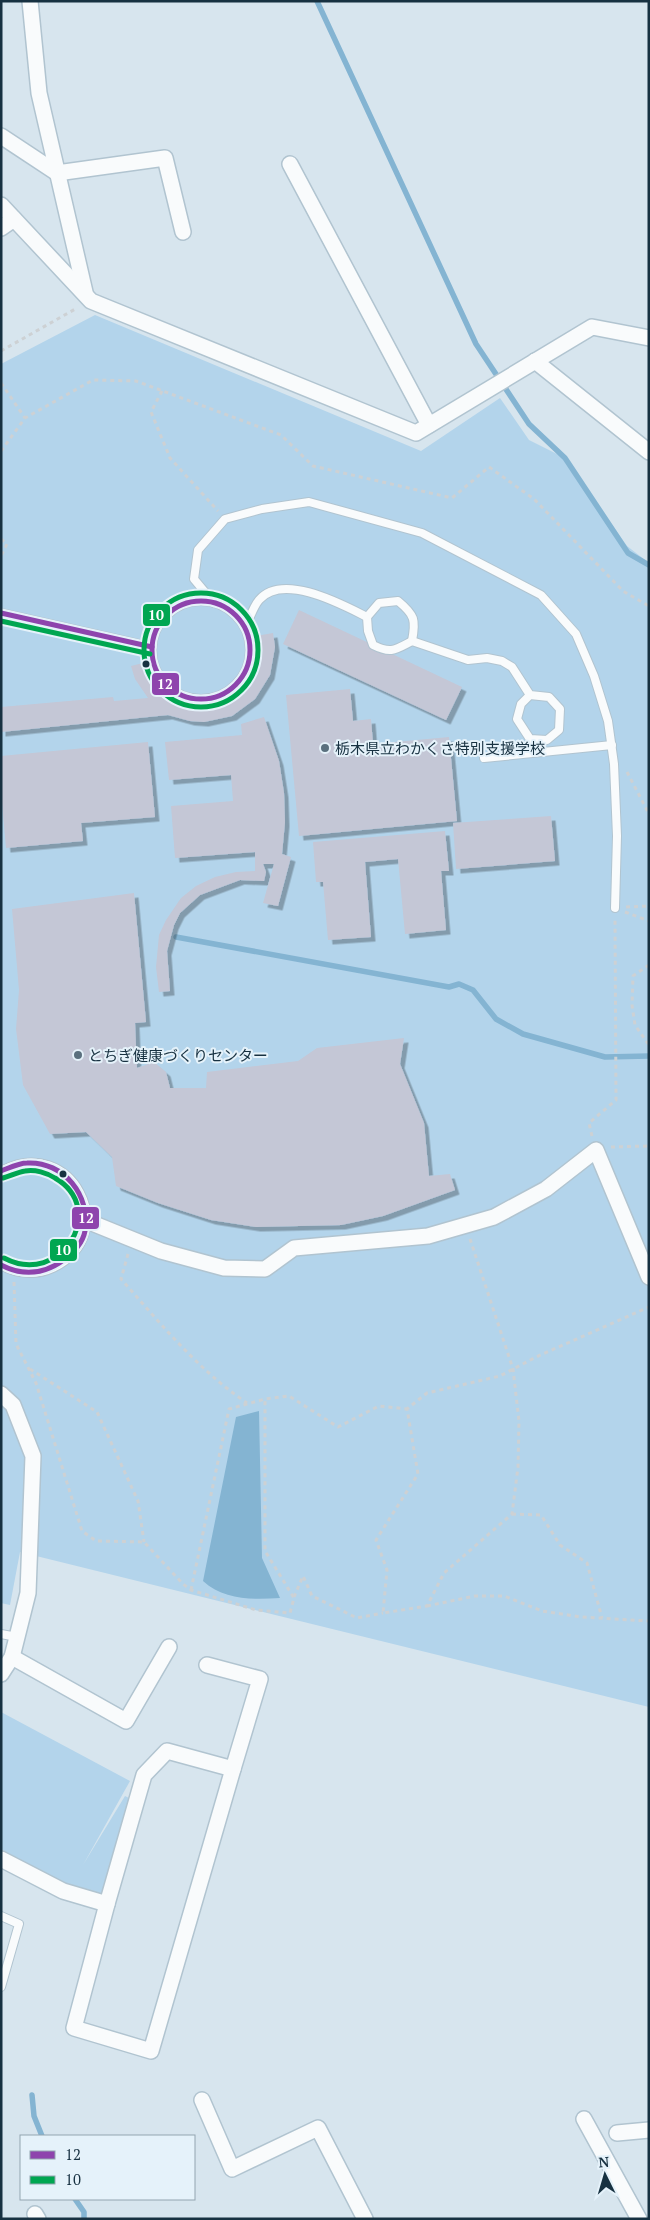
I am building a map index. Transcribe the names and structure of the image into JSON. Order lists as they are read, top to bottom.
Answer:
{
  "places": ["栃木県立わかくさ特別支援学校", "とちぎ健康づくりセンター"],
  "lines": ["transit line 10", "transit line 12"],
  "legend": ["12", "10"],
  "north": "top"
}
